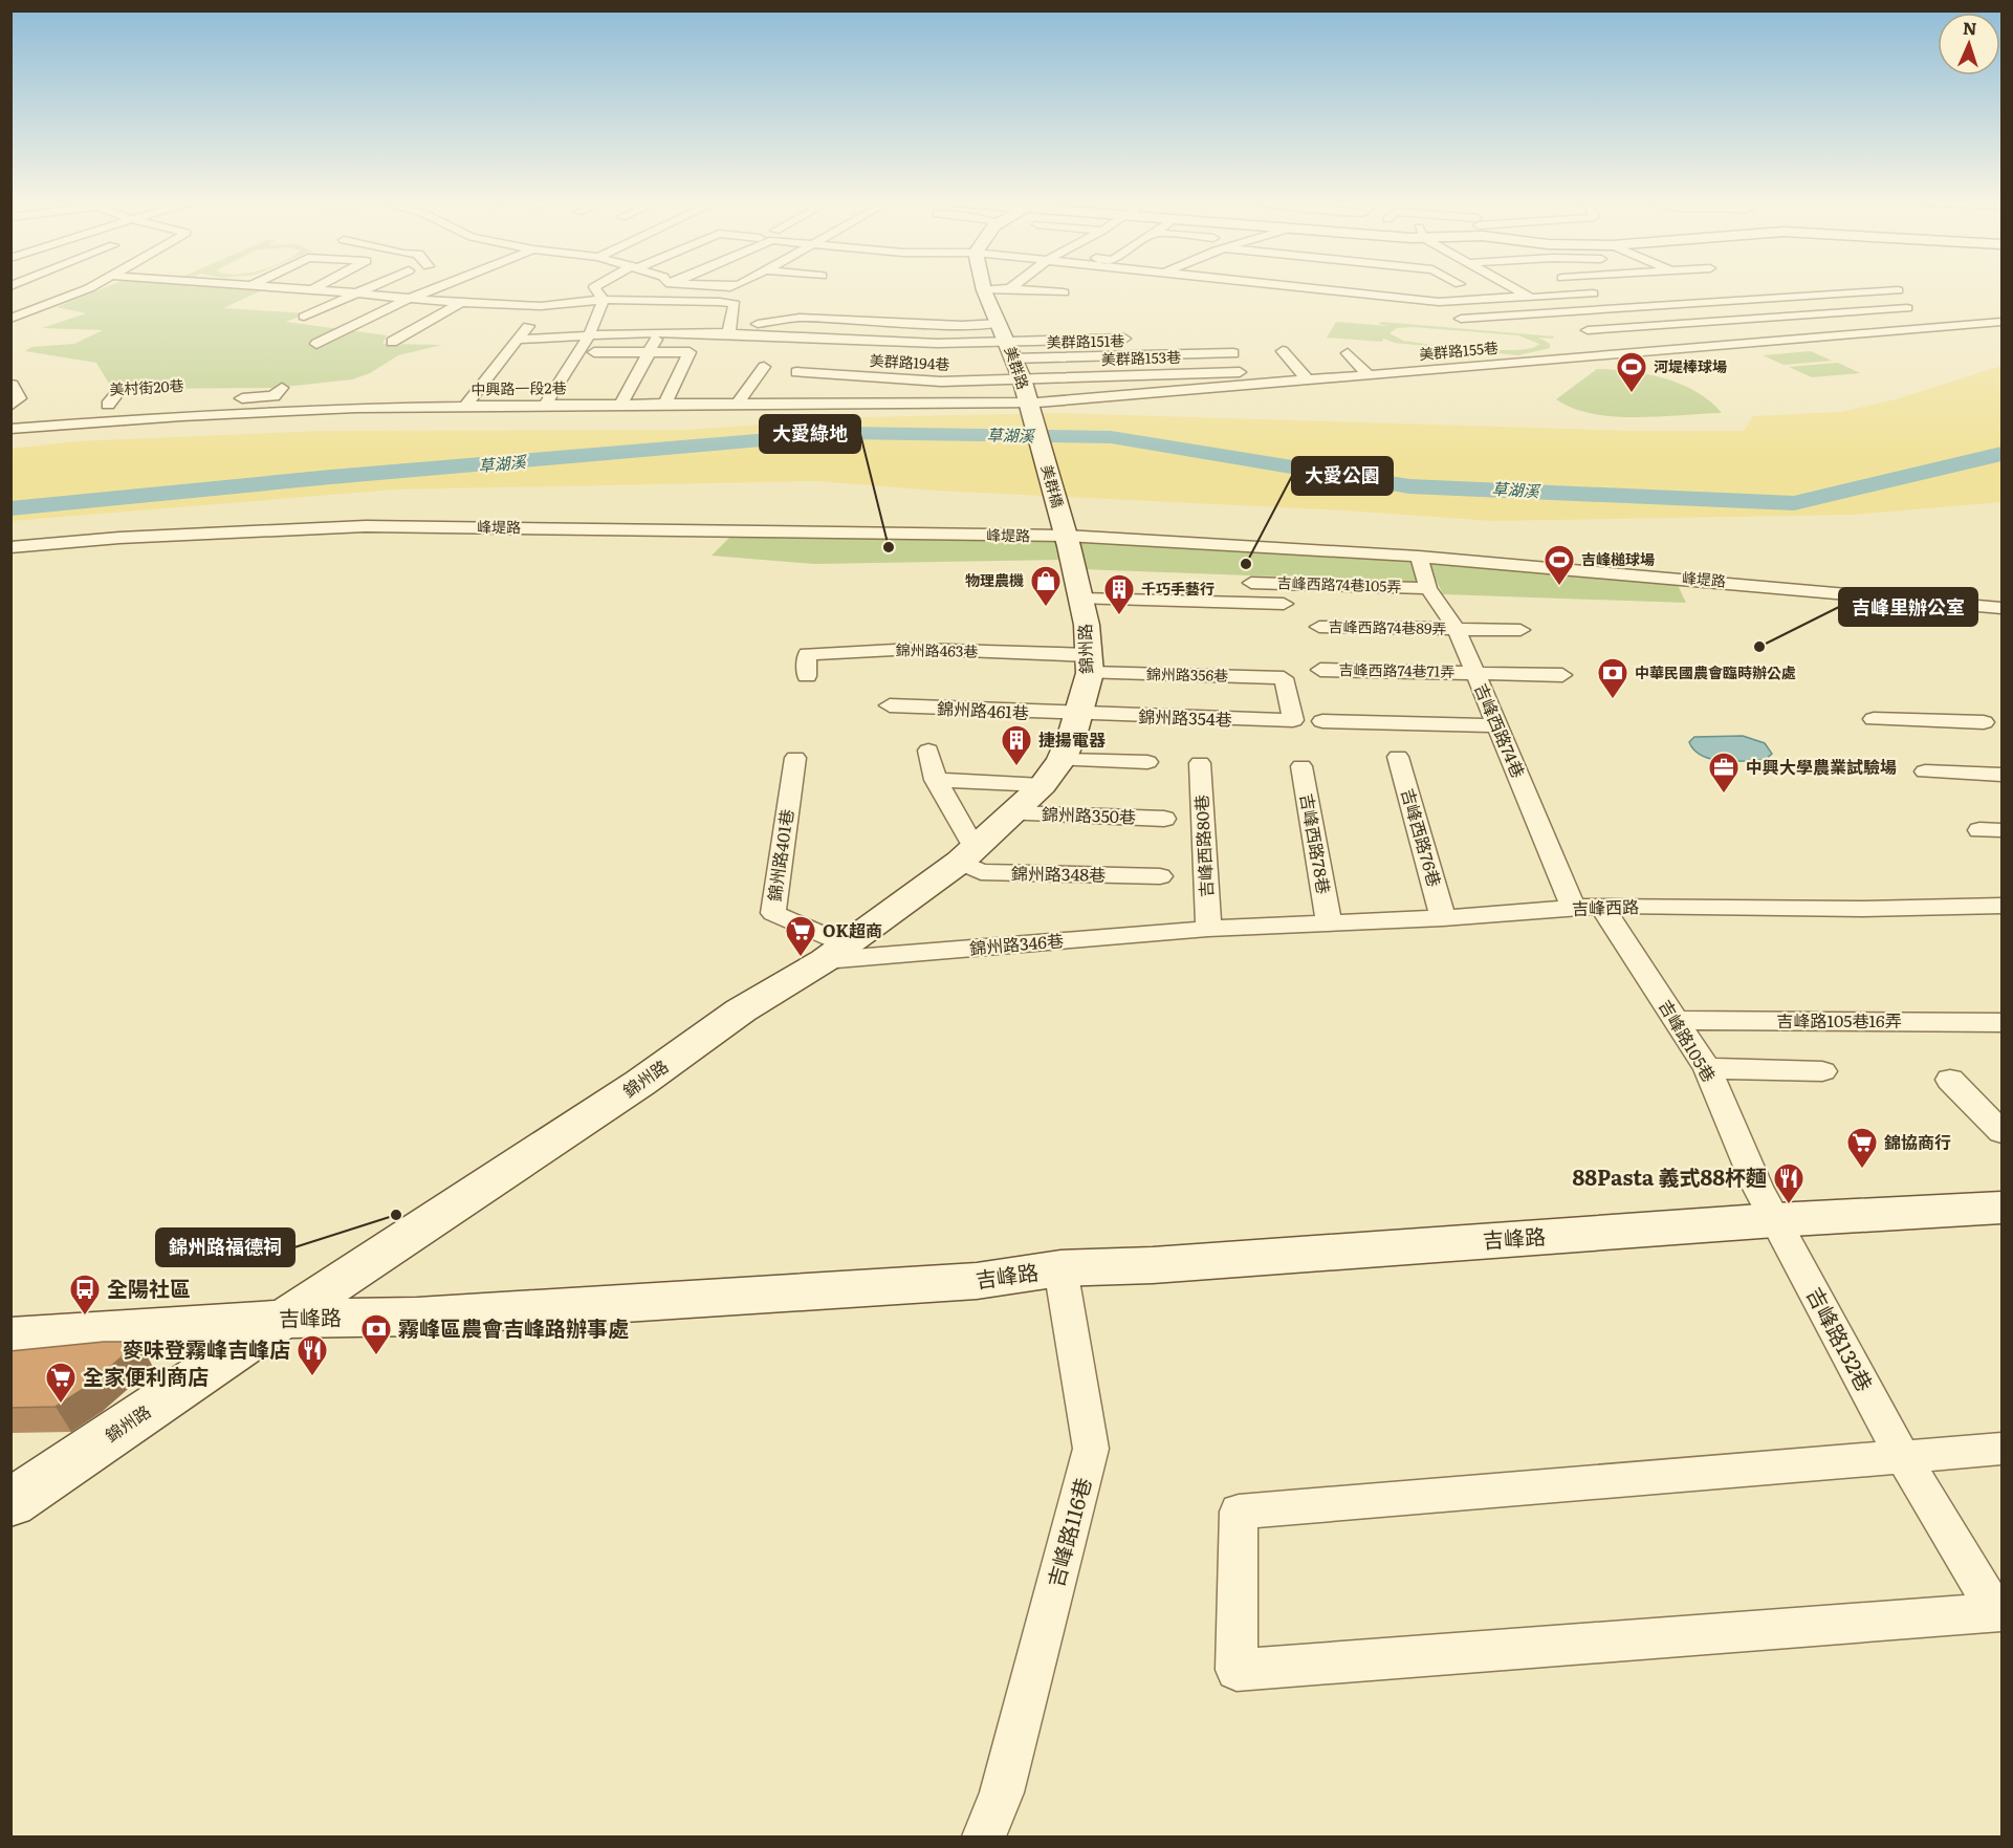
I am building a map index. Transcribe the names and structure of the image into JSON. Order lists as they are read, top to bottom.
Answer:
{
  "streets": {
    "street": [
      "美群路151巷",
      "美群路155巷",
      "美群路153巷",
      "美群路194巷",
      "美群路",
      "美村街20巷",
      "中興路一段2巷",
      "美群橋",
      "峰堤路",
      "吉峰西路74巷105弄",
      "吉峰西路74巷89弄",
      "錦州路",
      "錦州路463巷",
      "吉峰西路74巷71弄",
      "錦州路356巷",
      "錦州路461巷",
      "錦州路354巷",
      "吉峰西路74巷",
      "錦州路350巷",
      "吉峰西路76巷",
      "吉峰西路78巷",
      "吉峰西路80巷",
      "錦州路401巷",
      "錦州路348巷",
      "吉峰西路",
      "錦州路346巷",
      "吉峰路105巷16弄",
      "吉峰路105巷",
      "吉峰路",
      "吉峰路132巷",
      "吉峰路116巷"
    ]
  },
  "crossings": [
    ["美群路151巷", "美群路"],
    ["美群路155巷", "美群路"],
    ["美群路155巷", "中興路一段2巷"],
    ["美群路155巷", "美群橋"],
    ["美群路153巷", "美群路194巷"],
    ["美群路153巷", "美群路"],
    ["美群路194巷", "美群路"],
    ["美群路", "中興路一段2巷"],
    ["美群路", "美群橋"],
    ["中興路一段2巷", "美群橋"],
    ["美群橋", "峰堤路"],
    ["美群橋", "錦州路"],
    ["峰堤路", "錦州路"],
    ["峰堤路", "吉峰西路74巷"],
    ["吉峰西路74巷105弄", "吉峰西路74巷"],
    ["吉峰西路74巷89弄", "吉峰西路74巷"],
    ["錦州路", "錦州路463巷"],
    ["錦州路", "錦州路356巷"],
    ["錦州路", "錦州路461巷"],
    ["錦州路", "錦州路354巷"],
    ["錦州路", "錦州路350巷"],
    ["錦州路", "錦州路401巷"],
    ["錦州路", "錦州路348巷"],
    ["錦州路", "錦州路346巷"],
    ["錦州路", "吉峰路"],
    ["錦州路463巷", "錦州路356巷"],
    ["吉峰西路74巷71弄", "吉峰西路74巷"],
    ["錦州路356巷", "錦州路354巷"],
    ["錦州路461巷", "錦州路354巷"],
    ["吉峰西路74巷", "吉峰西路"],
    ["吉峰西路74巷", "吉峰路105巷"],
    ["吉峰西路76巷", "吉峰西路"],
    ["吉峰西路78巷", "吉峰西路"],
    ["吉峰西路80巷", "吉峰西路"],
    ["吉峰西路80巷", "錦州路346巷"],
    ["錦州路401巷", "錦州路346巷"],
    ["吉峰西路", "錦州路346巷"],
    ["吉峰西路", "吉峰路105巷"],
    ["吉峰路105巷16弄", "吉峰路105巷"],
    ["吉峰路105巷", "吉峰路"],
    ["吉峰路105巷", "吉峰路132巷"],
    ["吉峰路", "吉峰路132巷"],
    ["吉峰路", "吉峰路116巷"]
  ],
  "water": ["草湖溪"],
  "places": {
    "sports": ["河堤棒球場", "吉峰槌球場"],
    "other": [
      "大愛綠地",
      "大愛公園",
      "吉峰里辦公室",
      "錦州路福德祠"
    ],
    "shop": ["物理農機"],
    "building": ["千巧手藝行", "捷揚電器"],
    "bank": ["中華民國農會臨時辦公處", "霧峰區農會吉峰路辦事處"],
    "office": ["中興大學農業試驗場"],
    "supermarket": ["OK超商", "錦協商行", "全家便利商店"],
    "restaurant": ["88Pasta 義式88杯麵", "麥味登霧峰吉峰店"],
    "bus stop": ["全陽社區"]
  },
  "north": "top"
}
